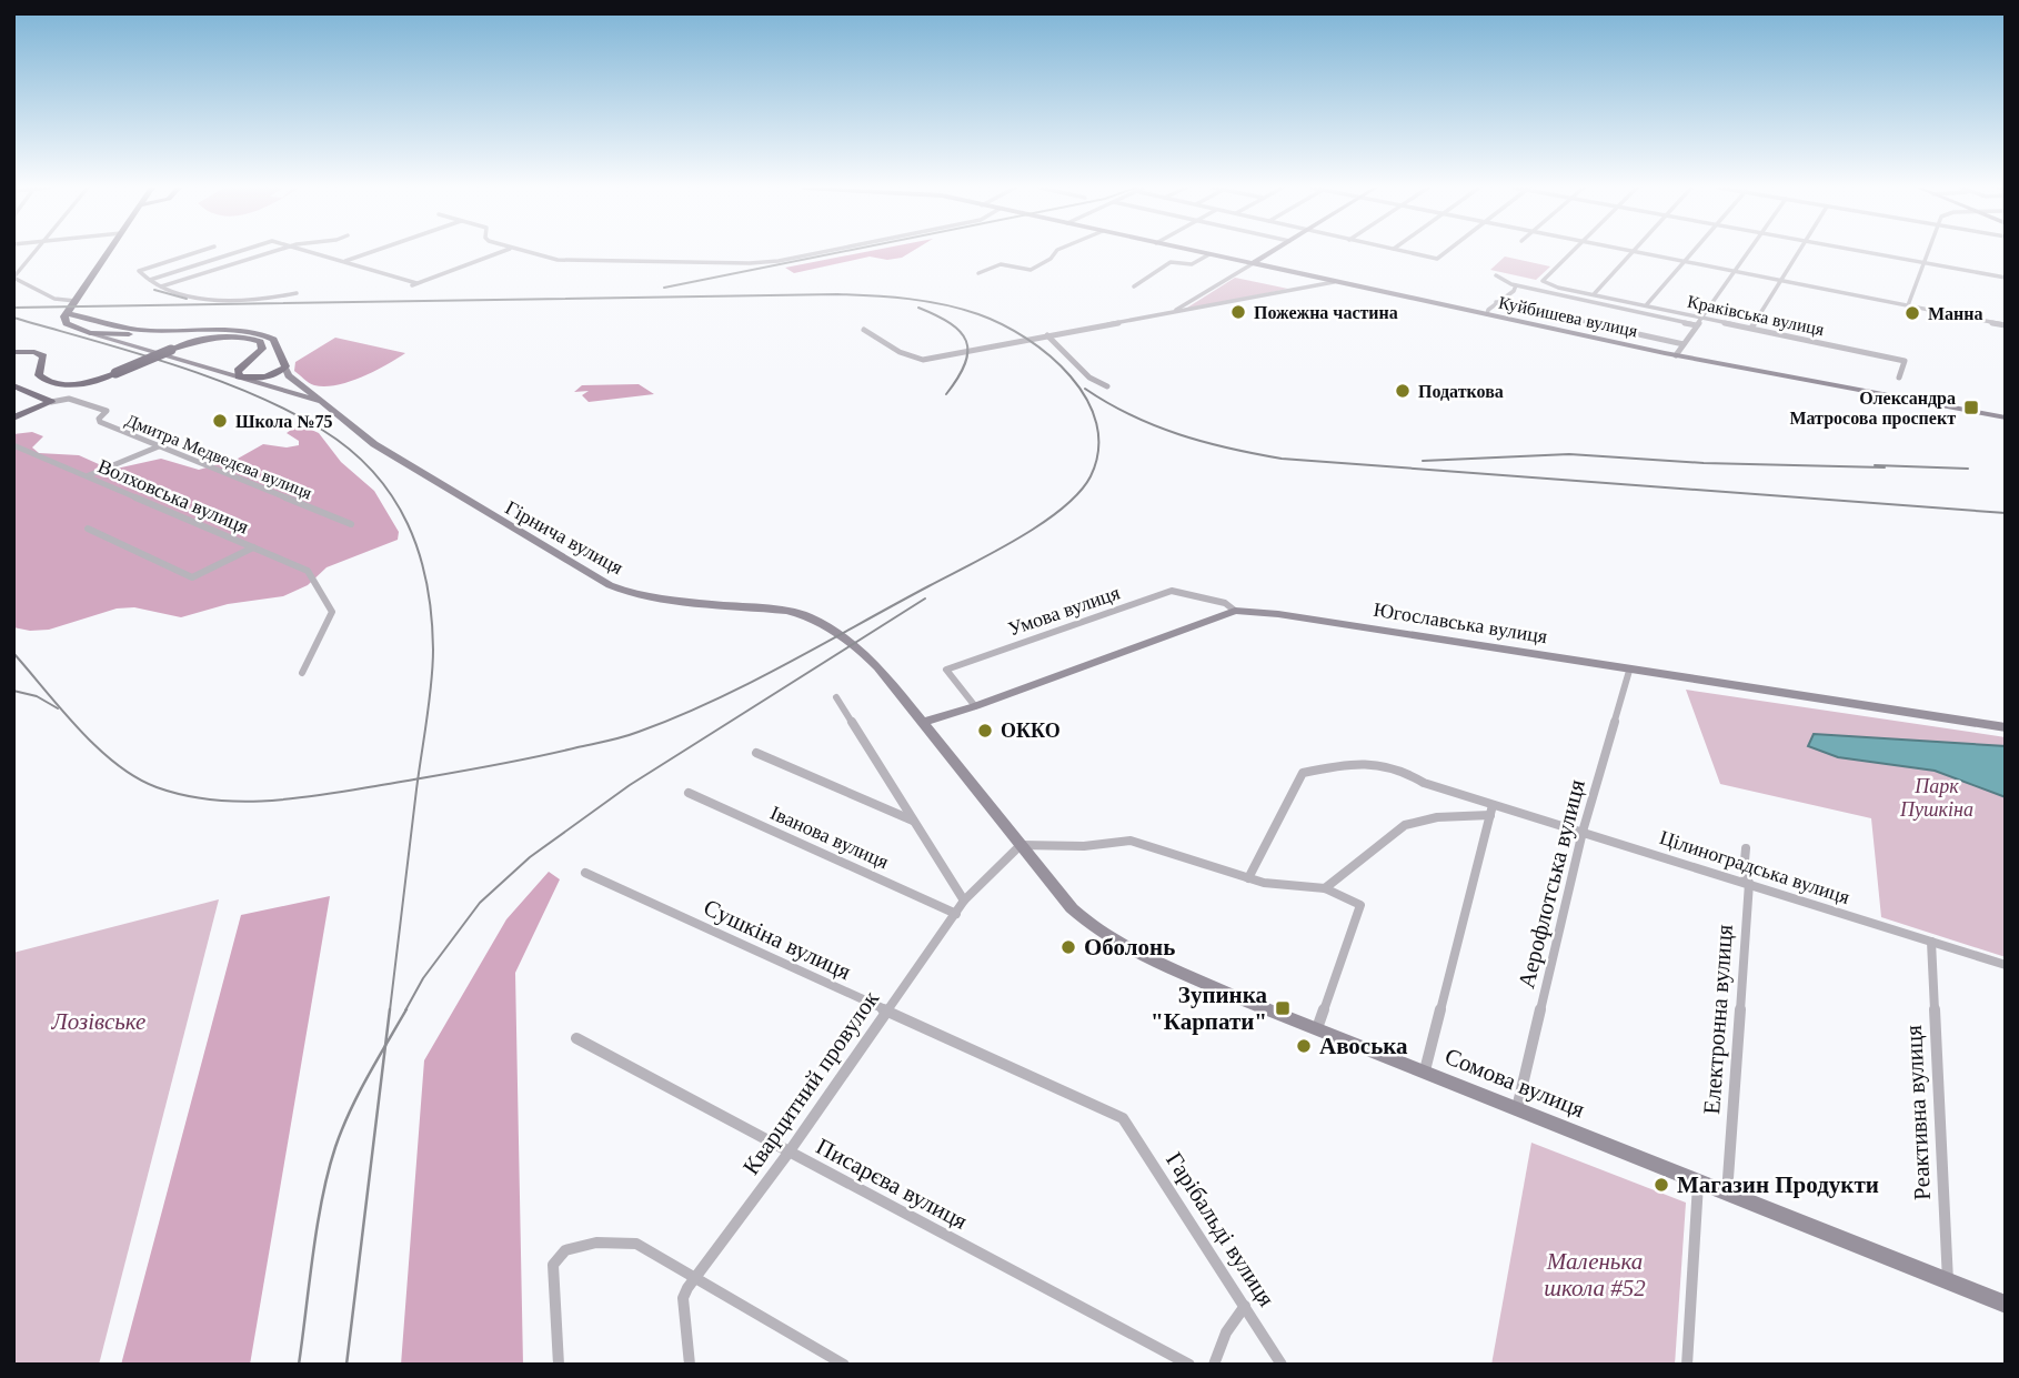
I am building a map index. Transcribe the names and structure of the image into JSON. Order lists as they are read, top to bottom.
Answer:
{
  "streets": {
    "main road": [
      "Куйбишева вулиця",
      "Гірнича вулиця",
      "Югославська вулиця",
      "Сомова вулиця"
    ],
    "street": [
      "Краківська вулиця",
      "Дмитра Медведєва вулиця",
      "Волховська вулиця",
      "Умова вулиця",
      "Іванова вулиця",
      "Цілиноградська вулиця",
      "Аерофлотська вулиця",
      "Сушкіна вулиця",
      "Електронна вулиця",
      "Кварцитний провулок",
      "Реактивна вулиця",
      "Писарєва вулиця",
      "Гарібальді вулиця"
    ]
  },
  "crossings": [
    ["Гірнича вулиця", "Сомова вулиця"],
    ["Умова вулиця", "Югославська вулиця"],
    ["Югославська вулиця", "Аерофлотська вулиця"],
    ["Югославська вулиця", "Сомова вулиця"],
    ["Іванова вулиця", "Кварцитний провулок"],
    ["Цілиноградська вулиця", "Аерофлотська вулиця"],
    ["Цілиноградська вулиця", "Електронна вулиця"],
    ["Цілиноградська вулиця", "Реактивна вулиця"],
    ["Аерофлотська вулиця", "Сомова вулиця"],
    ["Сушкіна вулиця", "Кварцитний провулок"],
    ["Сушкіна вулиця", "Гарібальді вулиця"],
    ["Електронна вулиця", "Сомова вулиця"],
    ["Кварцитний провулок", "Сомова вулиця"],
    ["Кварцитний провулок", "Писарєва вулиця"],
    ["Сомова вулиця", "Реактивна вулиця"]
  ],
  "parks": ["Парк Пушкіна", "Лозівське", "Маленька школа #52"],
  "places": {
    "other": [
      "Пожежна частина",
      "Манна",
      "Податкова",
      "Школа №75",
      "ОККО",
      "Оболонь",
      "Авоська",
      "Магазин Продукти"
    ],
    "transit": ["Олександра Матросова проспект", "Зупинка \"Карпати\""]
  }
}
